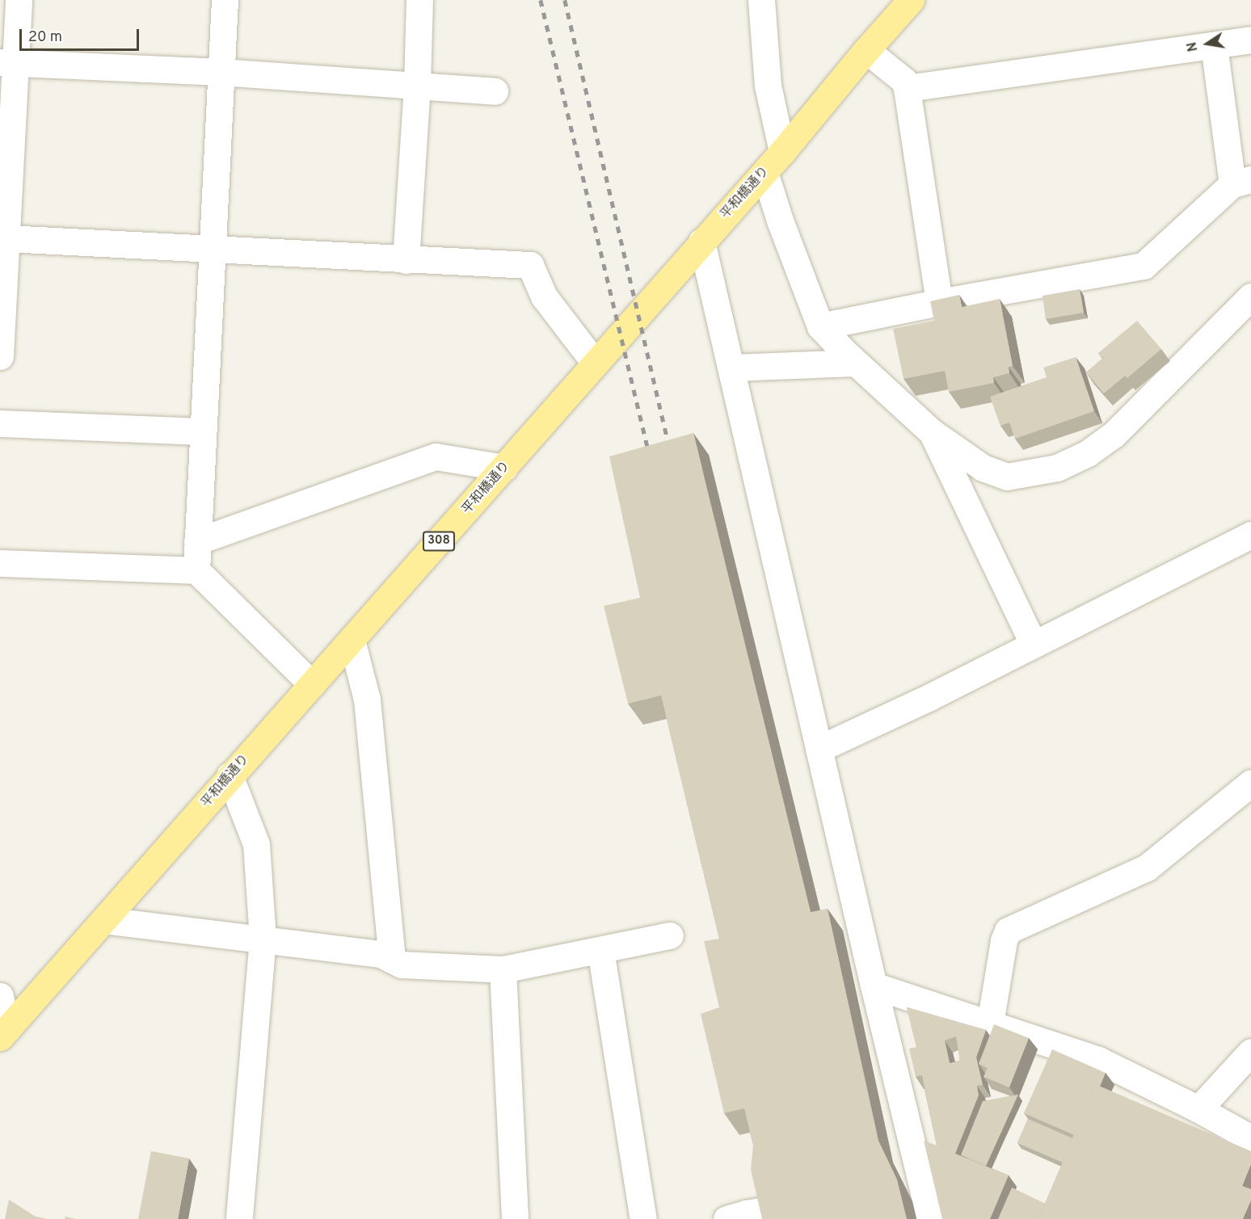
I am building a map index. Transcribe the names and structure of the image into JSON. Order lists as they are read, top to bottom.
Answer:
{
  "streets": {
    "main road": ["平和橋通り", "308"]
  },
  "scale_bar": "20 m",
  "north": "left"
}
